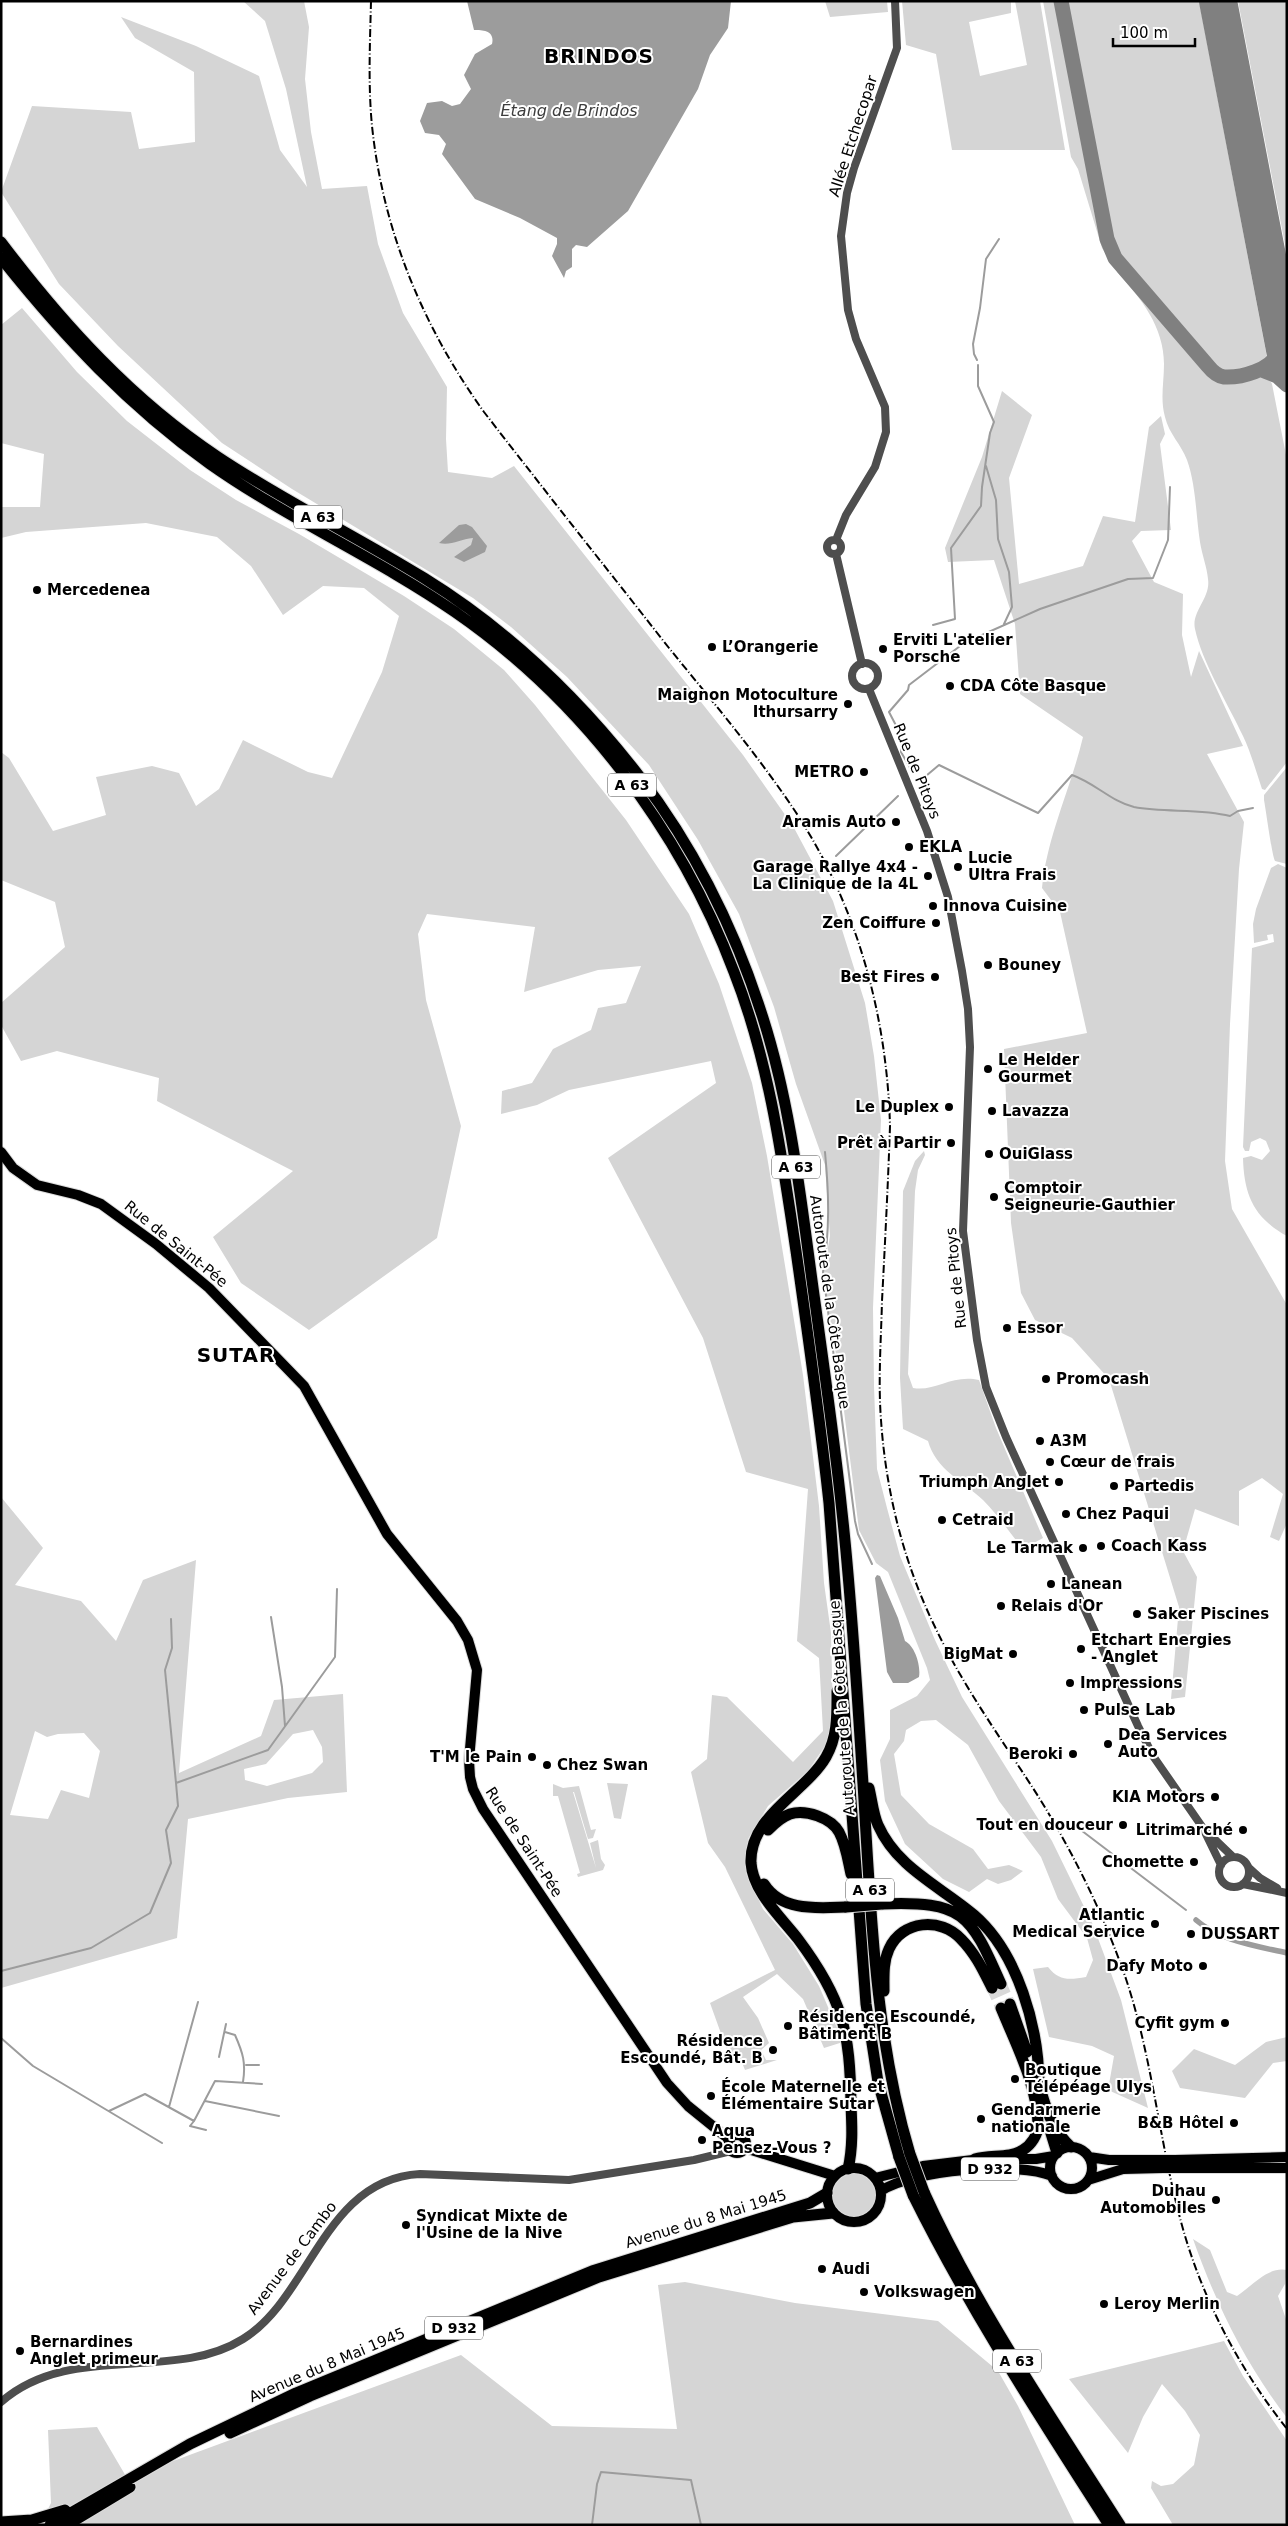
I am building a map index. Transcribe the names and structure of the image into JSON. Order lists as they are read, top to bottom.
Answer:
{
  "streets": {
    "highway": [
      "A 63",
      "Autoroute de la Côte Basque",
      "D 932",
      "Avenue du 8 Mai 1945"
    ],
    "main road": ["Rue de Saint-Pée"],
    "street": ["Allée Etchecopar", "Rue de Pitoys", "Avenue de Cambo"]
  },
  "crossings": [
    ["Allée Etchecopar", "Rue de Pitoys"],
    ["Rue de Saint-Pée", "Avenue de Cambo"],
    ["D 932", "Avenue du 8 Mai 1945"]
  ],
  "districts": ["BRINDOS", "SUTAR"],
  "water": ["Étang de Brindos"],
  "places": [
    "Mercedenea",
    "L’Orangerie",
    "Erviti L'atelier Porsche",
    "CDA Côte Basque",
    "Maignon Motoculture Ithursarry",
    "METRO",
    "Aramis Auto",
    "EKLA",
    "Lucie Ultra Frais",
    "Garage Rallye 4x4 - La Clinique de la 4L",
    "Innova Cuisine",
    "Zen Coiffure",
    "Bouney",
    "Best Fires",
    "Le Helder Gourmet",
    "Le Duplex",
    "Lavazza",
    "Prêt à Partir",
    "OuiGlass",
    "Comptoir Seigneurie-Gauthier",
    "Essor",
    "Promocash",
    "A3M",
    "Cœur de frais",
    "Triumph Anglet",
    "Partedis",
    "Chez Paqui",
    "Cetraid",
    "Coach Kass",
    "Le Tarmak",
    "Lanean",
    "Relais d'Or",
    "Saker Piscines",
    "Etchart Energies - Anglet",
    "BigMat",
    "Impressions",
    "Pulse Lab",
    "Dea Services Auto",
    "Beroki",
    "T'M le Pain",
    "Chez Swan",
    "KIA Motors",
    "Tout en douceur",
    "Litrimarché",
    "Chomette",
    "Atlantic Medical Service",
    "DUSSART",
    "Dafy Moto",
    "Cyfit gym",
    "Résidence Escoundé, Bâtiment B",
    "Résidence Escoundé, Bât. B",
    "Boutique Télépéage Ulys",
    "École Maternelle et Élémentaire Sutar",
    "Gendarmerie nationale",
    "B&B Hôtel",
    "Aqua Pensez-Vous ?",
    "Duhau Automobiles",
    "Syndicat Mixte de l'Usine de la Nive",
    "Audi",
    "Volkswagen",
    "Leroy Merlin",
    "Bernardines Anglet primeur"
  ],
  "scale_bar": "100 m"
}
